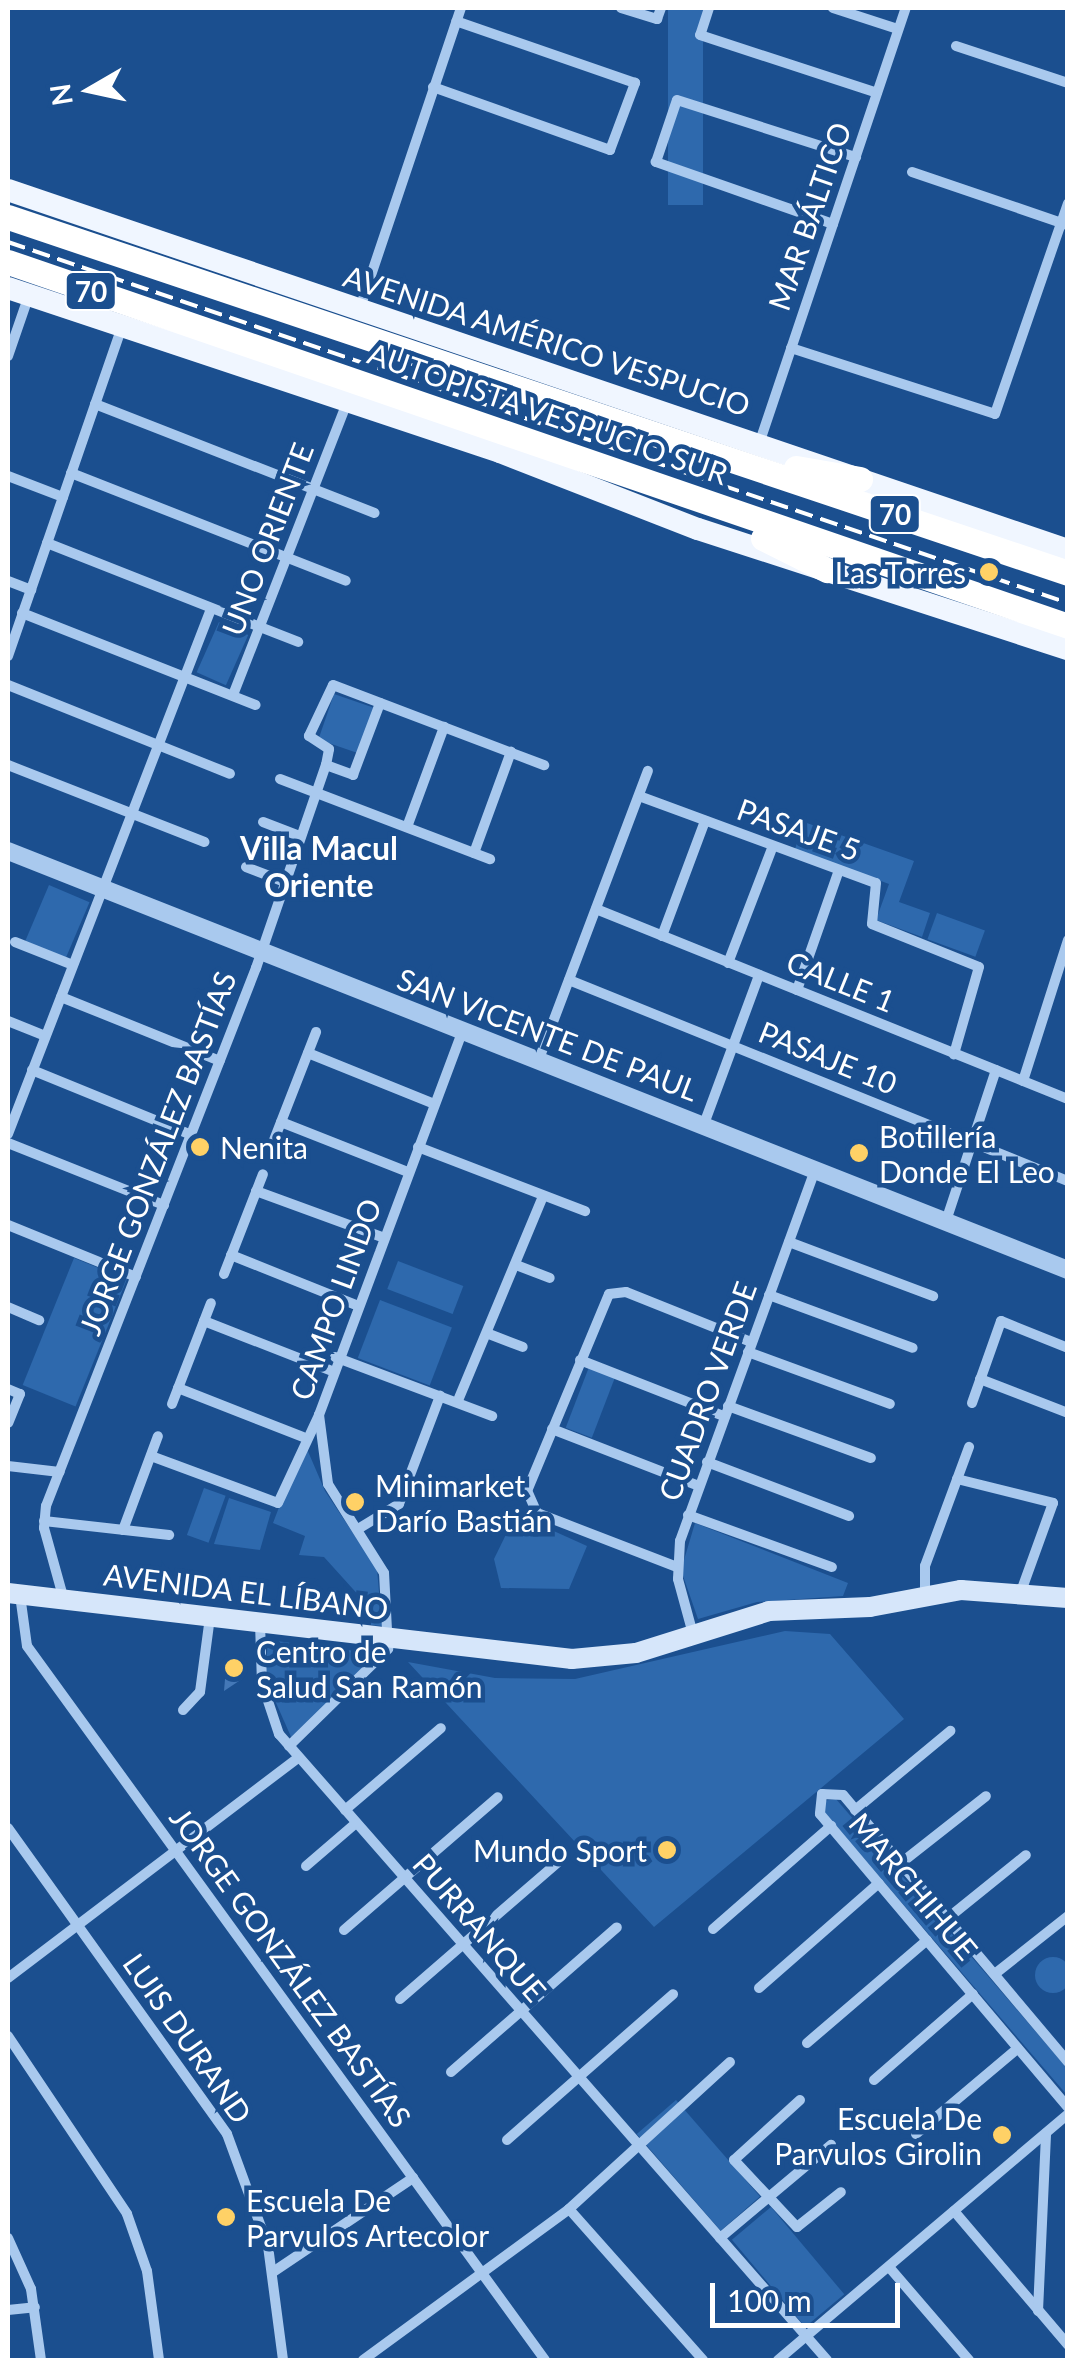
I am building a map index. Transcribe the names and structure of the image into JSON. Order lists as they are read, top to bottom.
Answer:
{
  "streets": {
    "highway": ["70", "AUTOPISTA VESPUCIO SUR"],
    "main road": ["AVENIDA AMÉRICO VESPUCIO", "AVENIDA EL LÍBANO"],
    "street": [
      "MAR BÁLTICO",
      "UNO ORIENTE",
      "PASAJE 5",
      "CALLE 1",
      "SAN VICENTE DE PAUL",
      "PASAJE 10",
      "JORGE GONZÁLEZ BASTÍAS",
      "CAMPO LINDO",
      "CUADRO VERDE",
      "MARCHIHUE",
      "PURRANQUE",
      "LUIS DURAND"
    ]
  },
  "crossings": [
    ["MAR BÁLTICO", "AVENIDA AMÉRICO VESPUCIO"],
    ["UNO ORIENTE", "SAN VICENTE DE PAUL"],
    ["PASAJE 5", "CALLE 1"],
    ["SAN VICENTE DE PAUL", "JORGE GONZÁLEZ BASTÍAS"],
    ["SAN VICENTE DE PAUL", "CAMPO LINDO"],
    ["SAN VICENTE DE PAUL", "CUADRO VERDE"],
    ["JORGE GONZÁLEZ BASTÍAS", "AVENIDA EL LÍBANO"],
    ["CAMPO LINDO", "AVENIDA EL LÍBANO"],
    ["CUADRO VERDE", "AVENIDA EL LÍBANO"],
    ["AVENIDA EL LÍBANO", "PURRANQUE"]
  ],
  "districts": ["Villa Macul Oriente"],
  "places": [
    "Las Torres",
    "Nenita",
    "Botillería Donde El Leo",
    "Minimarket Darío Bastián",
    "Centro de Salud San Ramón",
    "Mundo Sport",
    "Escuela De Parvulos Girolin",
    "Escuela De Parvulos Artecolor"
  ],
  "scale_bar": "100 m",
  "north": "left"
}
